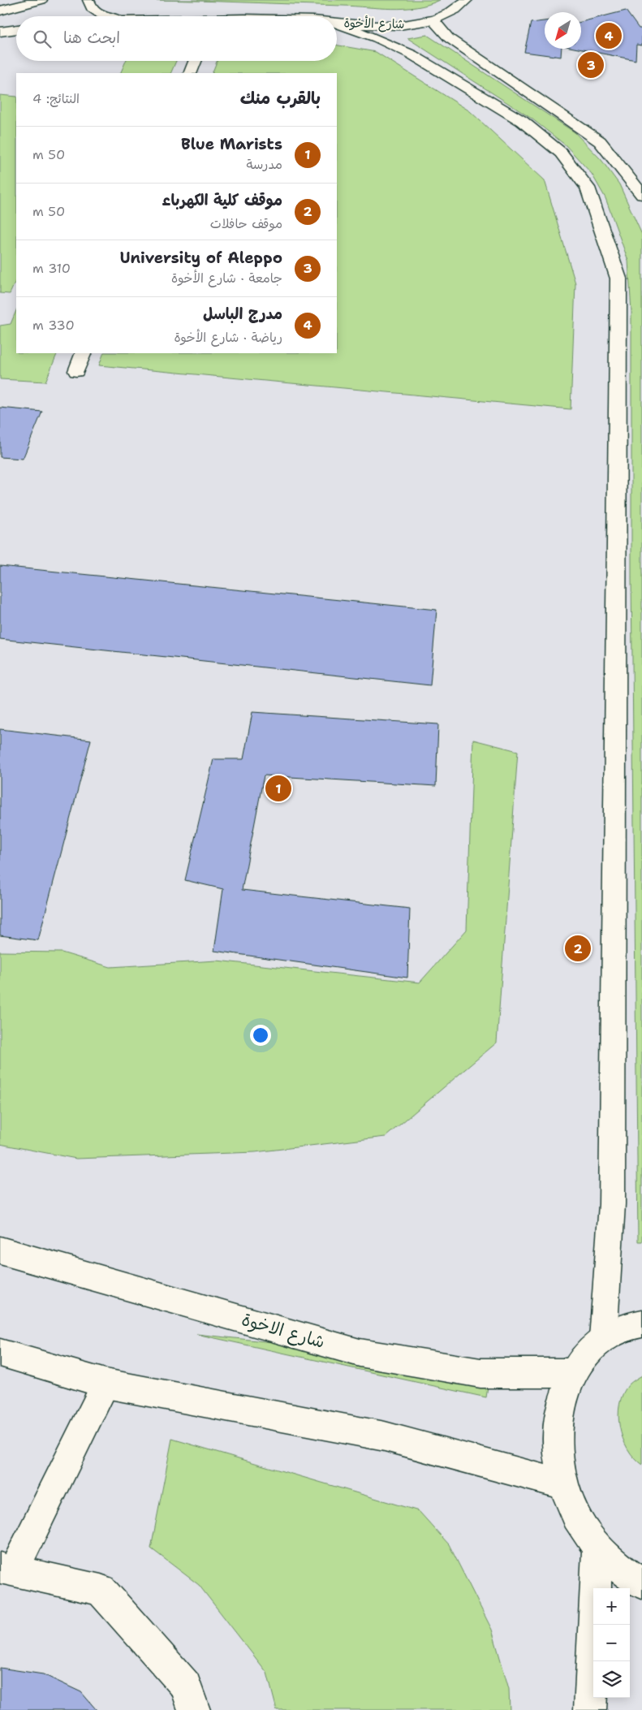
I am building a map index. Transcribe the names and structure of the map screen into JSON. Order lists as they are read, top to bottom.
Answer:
{
  "streets": {
    "main road": ["شارع الأخوة", "شارع الاخوة"]
  },
  "north": "bottom left",
  "page": {
    "search": "ابحث هنا",
    "pins": [
      "4",
      "3",
      "1",
      "2"
    ],
    "heading": ["بالقرب منك", "النتائج: 4"],
    "list": [
      {
        "mark": "1",
        "name": "Blue Marists",
        "note": "مدرسة",
        "value": "50 m"
      },
      {
        "mark": "2",
        "name": "موقف كلية الكهرباء",
        "note": "موقف حافلات",
        "value": "50 m"
      },
      {
        "mark": "3",
        "name": "University of Aleppo",
        "note": "جامعة · شارع الأخوة",
        "value": "310 m"
      },
      {
        "mark": "4",
        "name": "مدرج الباسل",
        "note": "رياضة · شارع الأخوة",
        "value": "330 m"
      }
    ],
    "map_buttons": ["+", "−"]
  }
}
